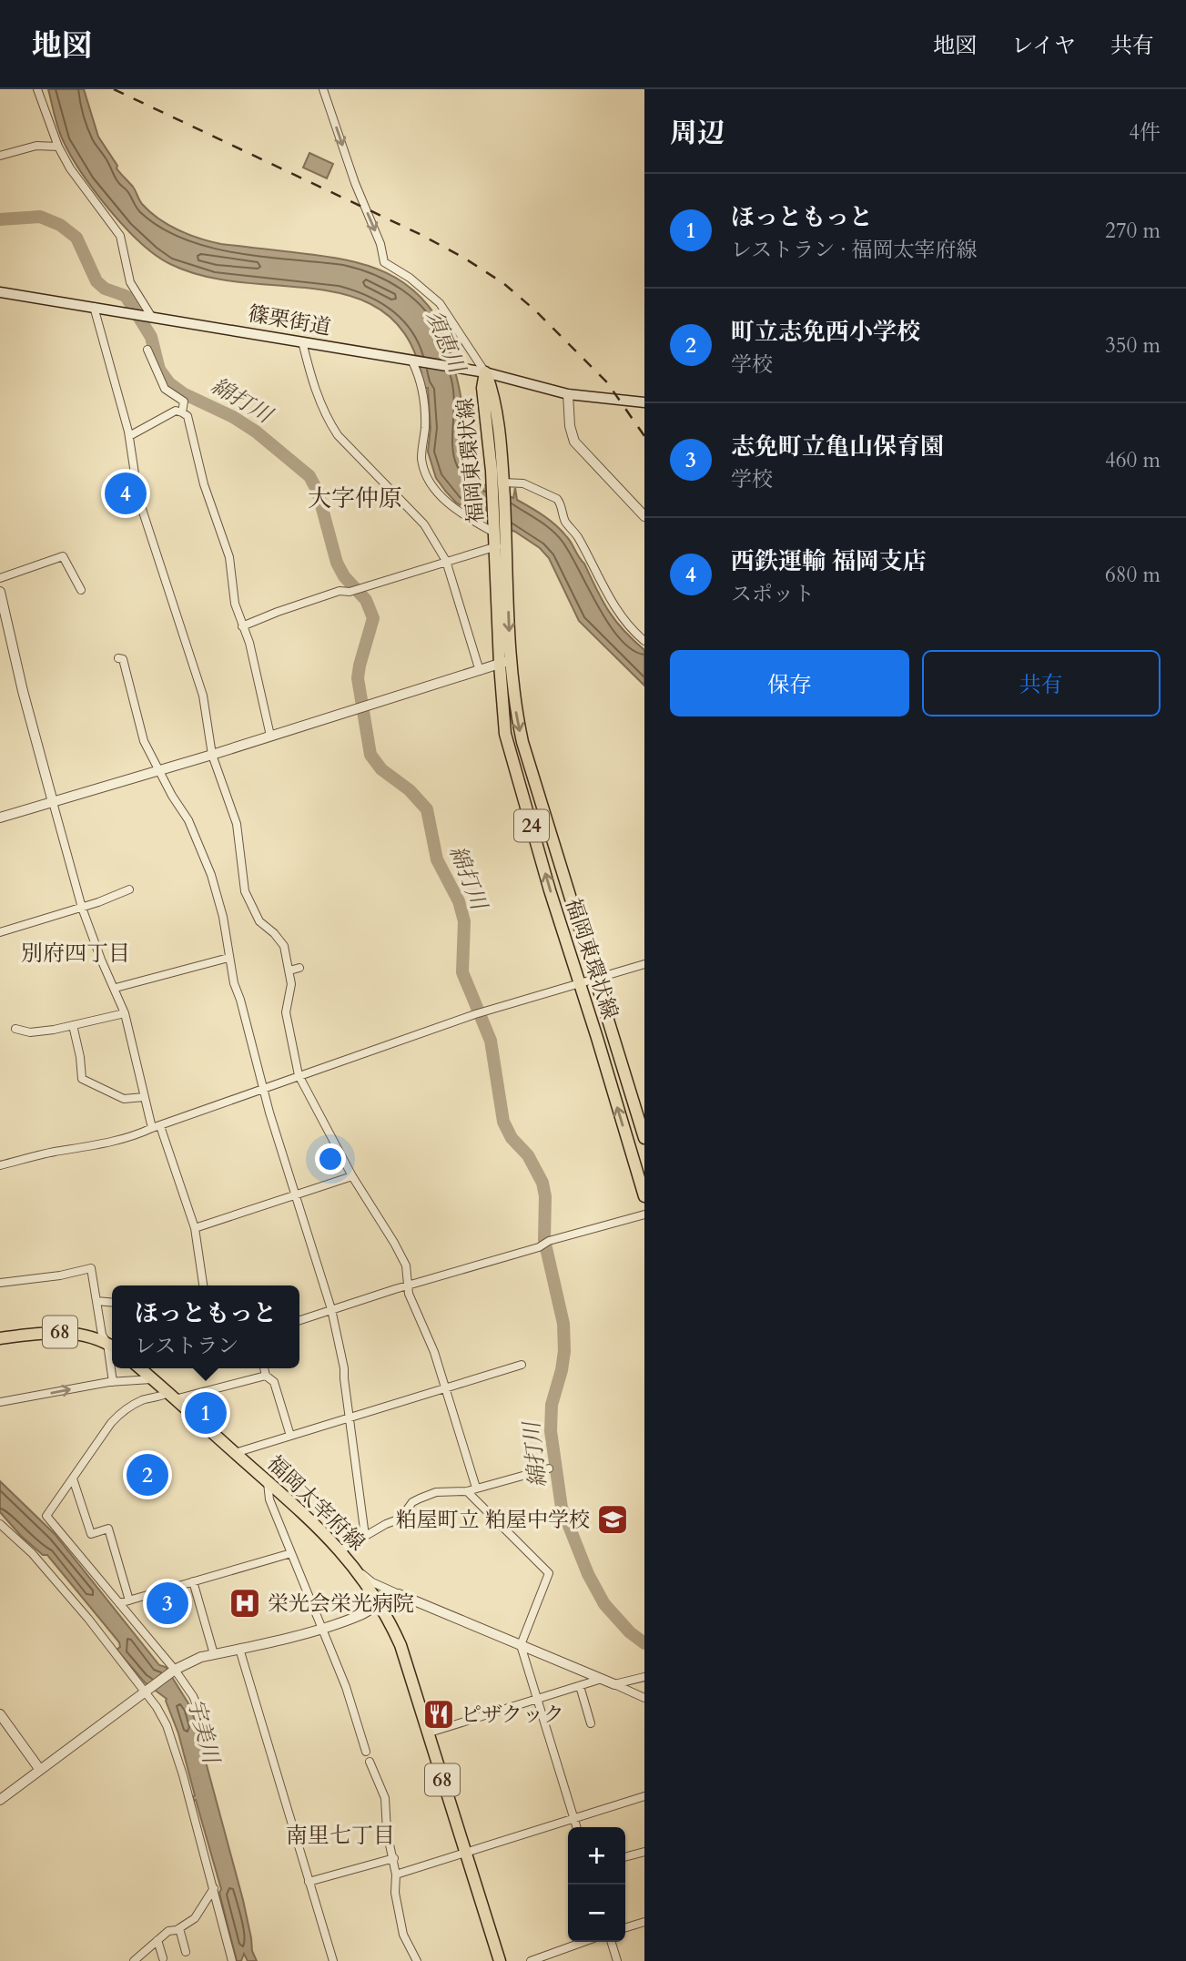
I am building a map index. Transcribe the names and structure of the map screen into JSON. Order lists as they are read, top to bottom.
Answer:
{
  "streets": {
    "main road": [
      "篠栗街道",
      "福岡東環状線",
      "24",
      "68",
      "福岡太宰府線"
    ]
  },
  "crossings": [
    ["篠栗街道", "福岡東環状線"]
  ],
  "districts": ["大字仲原", "別府四丁目", "南里七丁目"],
  "water": ["須恵川", "綿打川", "宇美川"],
  "places": {
    "school or university": ["粕屋町立 粕屋中学校"],
    "hospital": ["栄光会栄光病院"],
    "restaurant": ["ピザクック"]
  },
  "page": {
    "header": "地図",
    "nav": ["地図", "レイヤ", "共有"],
    "heading": ["周辺", "4件"],
    "list": [
      {
        "mark": "1",
        "name": "ほっともっと",
        "note": "レストラン · 福岡太宰府線",
        "value": "270 m"
      },
      {
        "mark": "2",
        "name": "町立志免西小学校",
        "note": "学校",
        "value": "350 m"
      },
      {
        "mark": "3",
        "name": "志免町立亀山保育園",
        "note": "学校",
        "value": "460 m"
      },
      {
        "mark": "4",
        "name": "西鉄運輸 福岡支店",
        "note": "スポット",
        "value": "680 m"
      }
    ],
    "pins": [
      "4",
      "1",
      "2",
      "3"
    ],
    "buttons": ["保存", "共有"],
    "popup": ["ほっともっと", "レストラン"],
    "map_buttons": ["+", "−"]
  }
}
